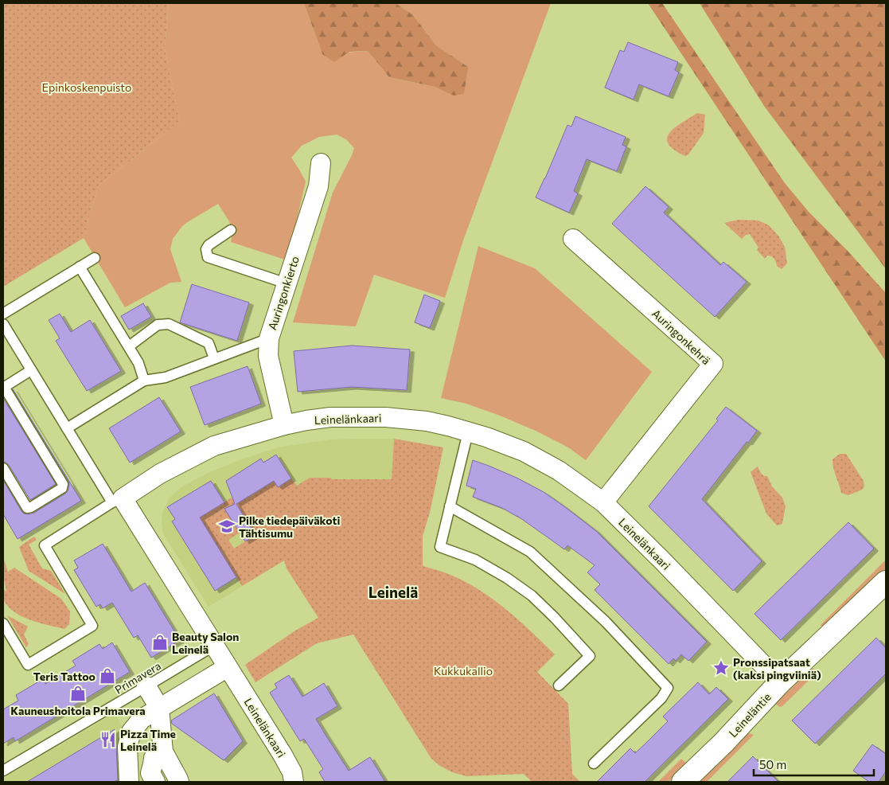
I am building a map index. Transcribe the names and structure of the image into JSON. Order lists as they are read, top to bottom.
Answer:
{
  "streets": {
    "street": [
      "Auringonkierto",
      "Auringonkehrä",
      "Leinelänkaari",
      "Leineläntie"
    ],
    "lane": ["Primavera"]
  },
  "crossings": [
    ["Auringonkierto", "Leinelänkaari"],
    ["Auringonkehrä", "Leinelänkaari"],
    ["Leinelänkaari", "Primavera"],
    ["Leinelänkaari", "Leineläntie"]
  ],
  "districts": ["Leinelä"],
  "parks": ["Epinkoskenpuisto", "Kukkukallio"],
  "places": {
    "school or university": ["Pilke tiedepäiväkoti Tähtisumu"],
    "shop": ["Beauty Salon Leinelä", "Teris Tattoo", "Kauneushoitola Primavera"],
    "place": ["Pronssipatsaat (kaksi pingviiniä)"],
    "restaurant": ["Pizza Time Leinelä"]
  },
  "scale_bar": "50 m"
}
